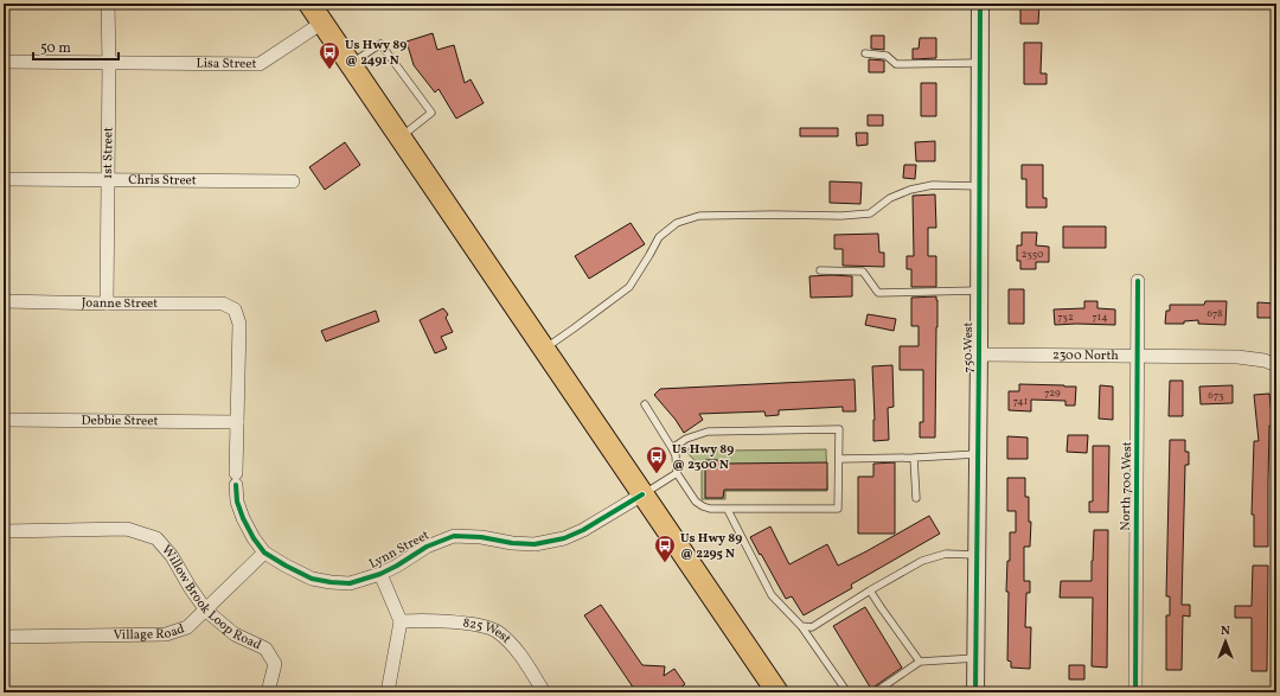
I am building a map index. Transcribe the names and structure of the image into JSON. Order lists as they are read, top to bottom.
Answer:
{
  "streets": {
    "street": [
      "Lisa Street",
      "1st Street",
      "Chris Street",
      "Joanne Street",
      "750 West",
      "2300 North",
      "Debbie Street",
      "North 700 West",
      "Lynn Street",
      "Willow Brook Loop Road",
      "Village Road",
      "825 West"
    ]
  },
  "crossings": [
    ["Lisa Street", "1st Street"],
    ["1st Street", "Chris Street"],
    ["1st Street", "Joanne Street"],
    ["Joanne Street", "Lynn Street"],
    ["750 West", "2300 North"],
    ["2300 North", "North 700 West"],
    ["Debbie Street", "Lynn Street"],
    ["Lynn Street", "Village Road"],
    ["Willow Brook Loop Road", "Village Road"]
  ],
  "places": {
    "bus stop": ["Us Hwy 89 @ 2491 N", "Us Hwy 89 @ 2300 N", "Us Hwy 89 @ 2295 N"]
  },
  "house_numbers": [
    "2350",
    "678",
    "732",
    "714",
    "729",
    "673",
    "741"
  ],
  "scale_bar": "50 m",
  "north": "top"
}
